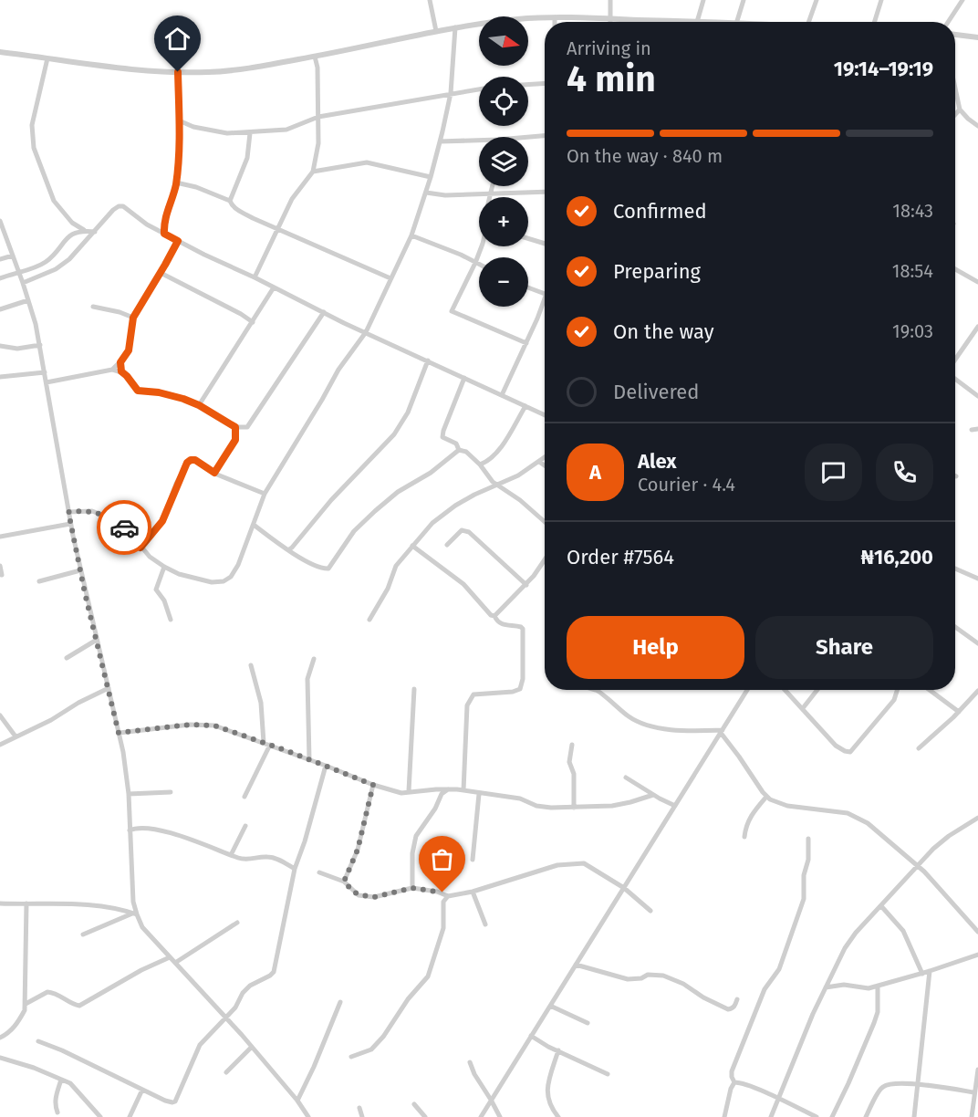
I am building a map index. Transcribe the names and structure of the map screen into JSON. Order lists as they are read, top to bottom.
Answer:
{
  "north": "right",
  "page": {
    "map_buttons": ["+", "−"],
    "heading": ["4 min", "Arriving in", "19:14–19:19"],
    "panel": [
      "Alex",
      "Courier · 4.4",
      "Order #7564",
      "₦16,200"
    ],
    "bar": "On the way · 840 m",
    "list": [
      ["Confirmed", "18:43"],
      ["Preparing", "18:54"],
      ["On the way", "19:03"],
      "Delivered"
    ],
    "round": "A",
    "buttons": ["Help", "Share"]
  }
}
